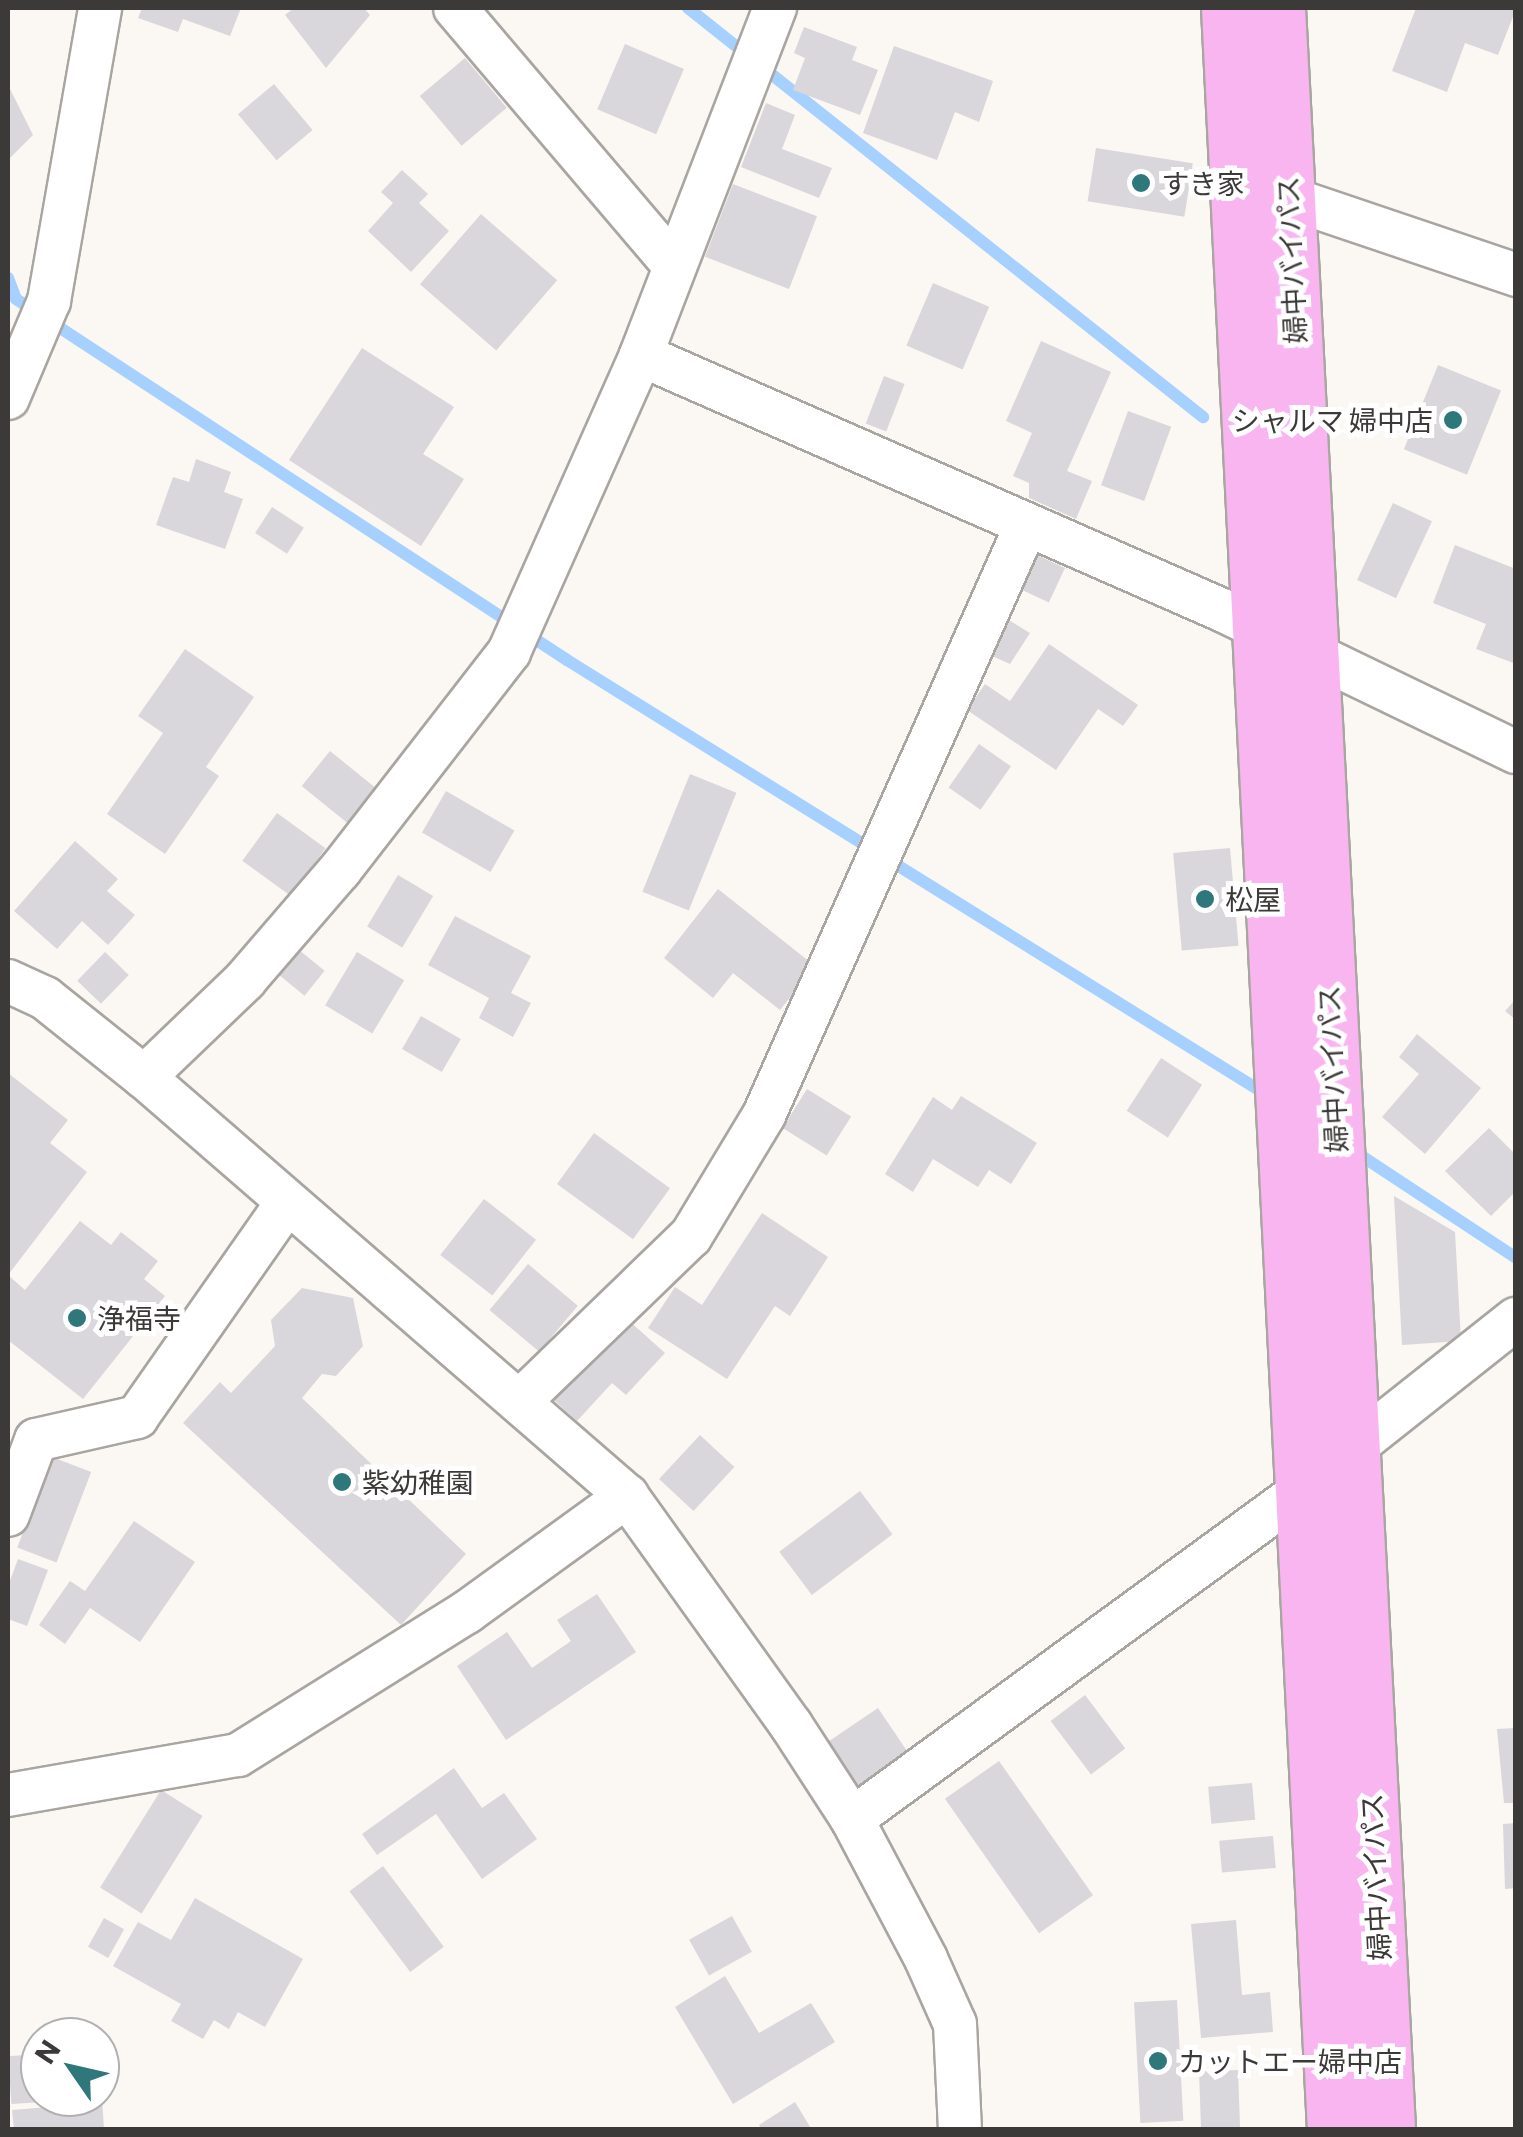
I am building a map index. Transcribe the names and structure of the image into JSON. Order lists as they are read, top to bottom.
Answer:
{
  "streets": {
    "highway": ["婦中バイパス"]
  },
  "places": [
    "すき家",
    "シャルマ 婦中店",
    "松屋",
    "浄福寺",
    "紫幼稚園",
    "カットエー婦中店"
  ],
  "north": "top left"
}
